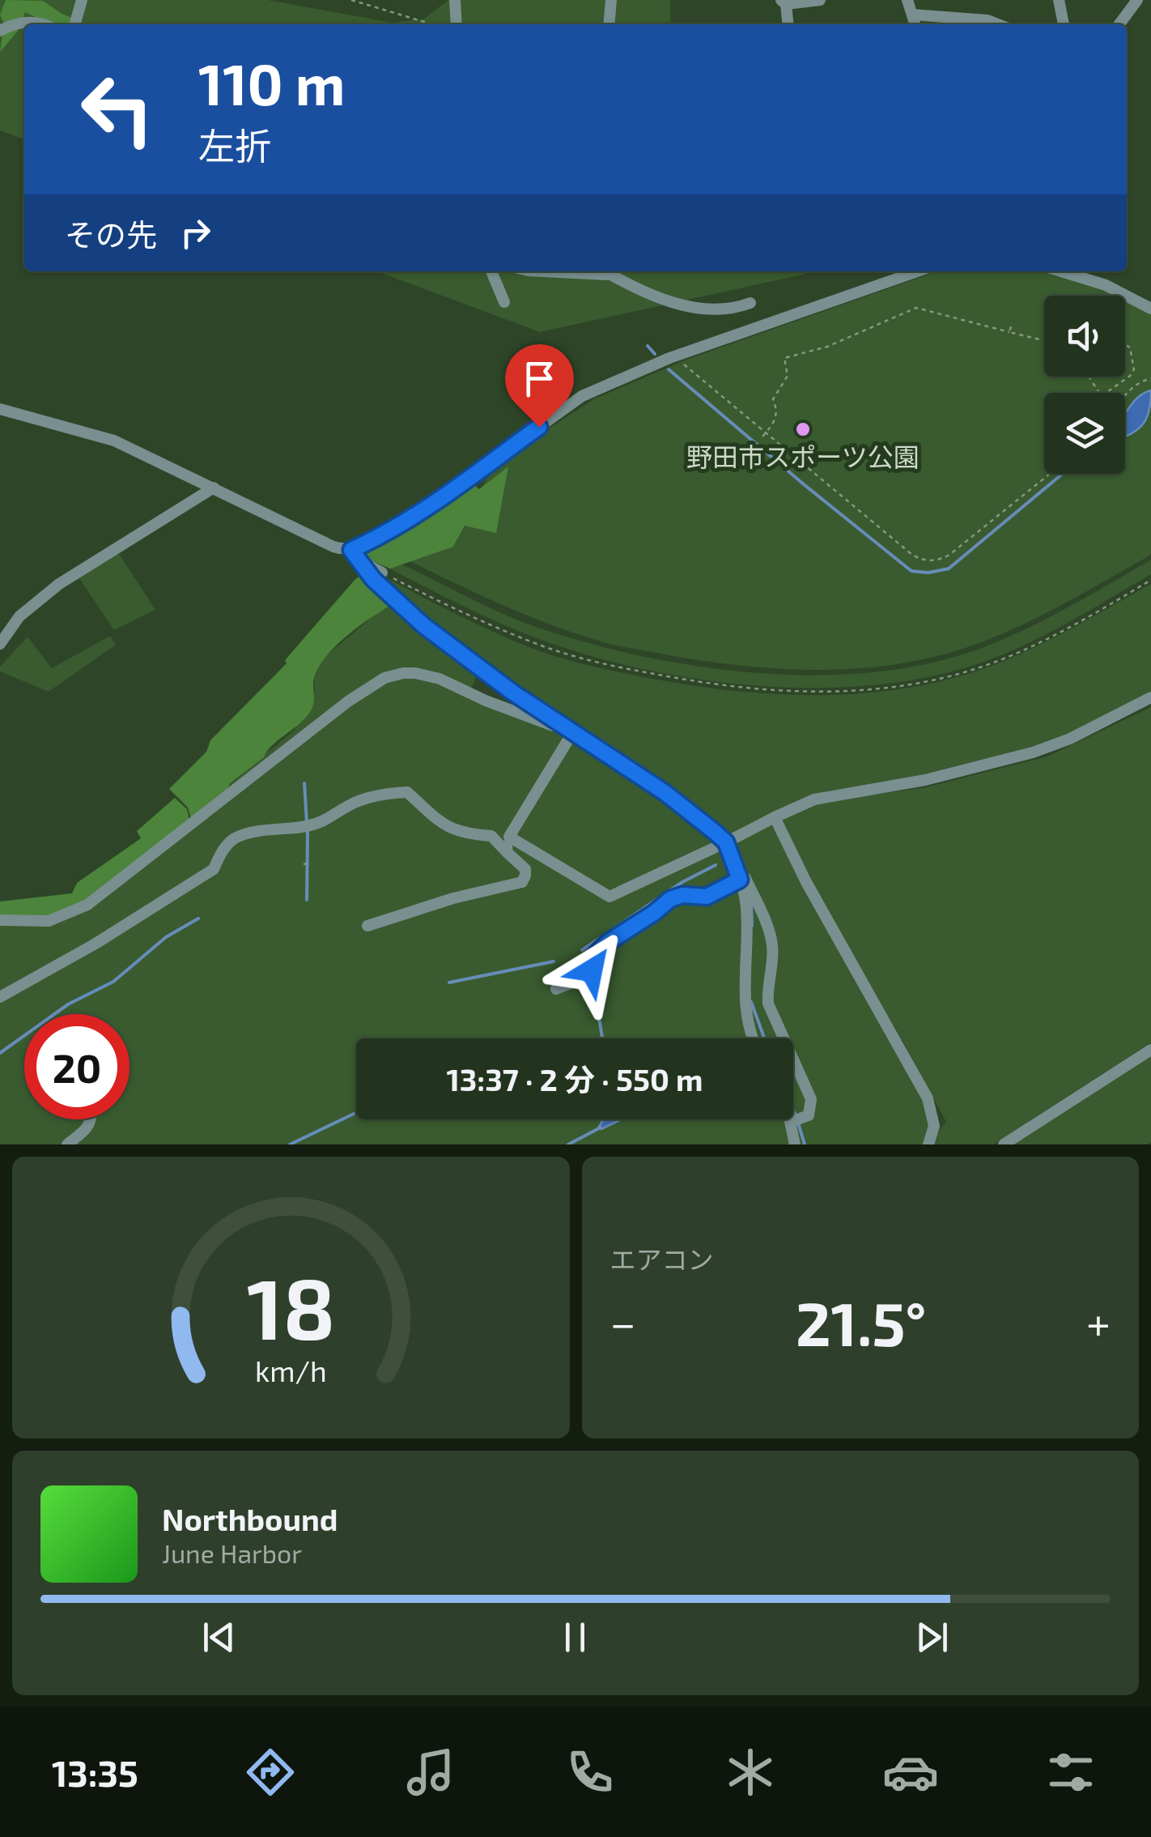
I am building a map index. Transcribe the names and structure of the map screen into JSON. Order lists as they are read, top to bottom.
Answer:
{
  "places": ["野田市スポーツ公園"],
  "page": {
    "turn": ["110 m", "左折"],
    "then": "その先",
    "limit": "20",
    "trip": "13:37 · 2 分 · 550 m",
    "tile": "エアコン",
    "heat": ["−", "21.5°", "+"],
    "song": ["Northbound", "June Harbor"],
    "tabs": "13:35",
    "gauge": ["18", "km/h"]
  }
}
